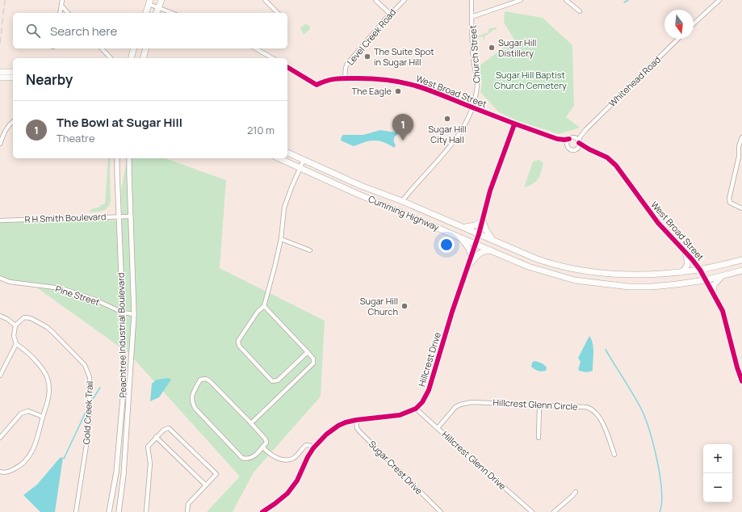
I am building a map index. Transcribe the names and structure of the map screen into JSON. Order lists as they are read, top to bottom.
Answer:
{
  "streets": {
    "highway": ["Cumming Highway"],
    "main road": ["Peachtree Industrial Boulevard"],
    "street": [
      "Level Creek Road",
      "Church Street",
      "Whitehead Road",
      "West Broad Street",
      "R H Smith Boulevard",
      "Pine Street",
      "Hillcrest Drive",
      "Hillcrest Glenn Circle",
      "Gold Creek Trail",
      "Hillcrest Glenn Drive",
      "Sugar Crest Drive"
    ]
  },
  "crossings": [
    ["Level Creek Road", "West Broad Street"],
    ["Church Street", "West Broad Street"],
    ["Church Street", "Cumming Highway"],
    ["Whitehead Road", "West Broad Street"],
    ["West Broad Street", "Cumming Highway"],
    ["West Broad Street", "Hillcrest Drive"],
    ["Cumming Highway", "Hillcrest Drive"],
    ["R H Smith Boulevard", "Peachtree Industrial Boulevard"],
    ["Pine Street", "Peachtree Industrial Boulevard"],
    ["Hillcrest Drive", "Hillcrest Glenn Drive"],
    ["Hillcrest Glenn Circle", "Hillcrest Glenn Drive"]
  ],
  "parks": ["Sugar Hill Baptist Church Cemetery"],
  "places": [
    "Sugar Hill Distillery",
    "The Suite Spot in Sugar Hill",
    "The Eagle",
    "Sugar Hill City Hall",
    "Sugar Hill Church"
  ],
  "north": "bottom",
  "page": {
    "search": "Search here",
    "heading": "Nearby",
    "list": [
      {
        "mark": "1",
        "name": "The Bowl at Sugar Hill",
        "note": "Theatre",
        "value": "210 m"
      }
    ],
    "pins": "1",
    "map_buttons": ["+", "−"]
  }
}
